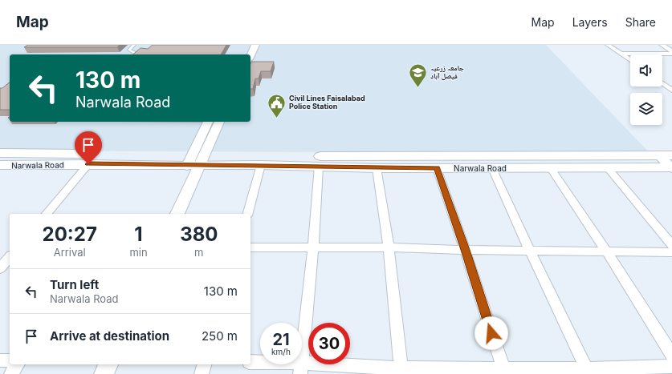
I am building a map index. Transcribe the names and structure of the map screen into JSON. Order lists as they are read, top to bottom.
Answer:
{
  "streets": {
    "main road": ["Narwala Road"]
  },
  "places": {
    "school or university": ["جامعہ زرعیہ فیصل آباد"],
    "public building": ["Civil Lines Faisalabad Police Station"]
  },
  "page": {
    "header": "Map",
    "nav": ["Map", "Layers", "Share"],
    "turn": ["130 m", "Narwala Road"],
    "eta": [
      "20:27",
      "Arrival",
      "1",
      "min",
      "380",
      "m"
    ],
    "list": [
      {
        "name": "Turn left",
        "note": "Narwala Road",
        "value": "130 m"
      },
      {
        "name": "Arrive at destination",
        "value": "250 m"
      }
    ],
    "speed": "21 km/h",
    "limit": "30"
  }
}
